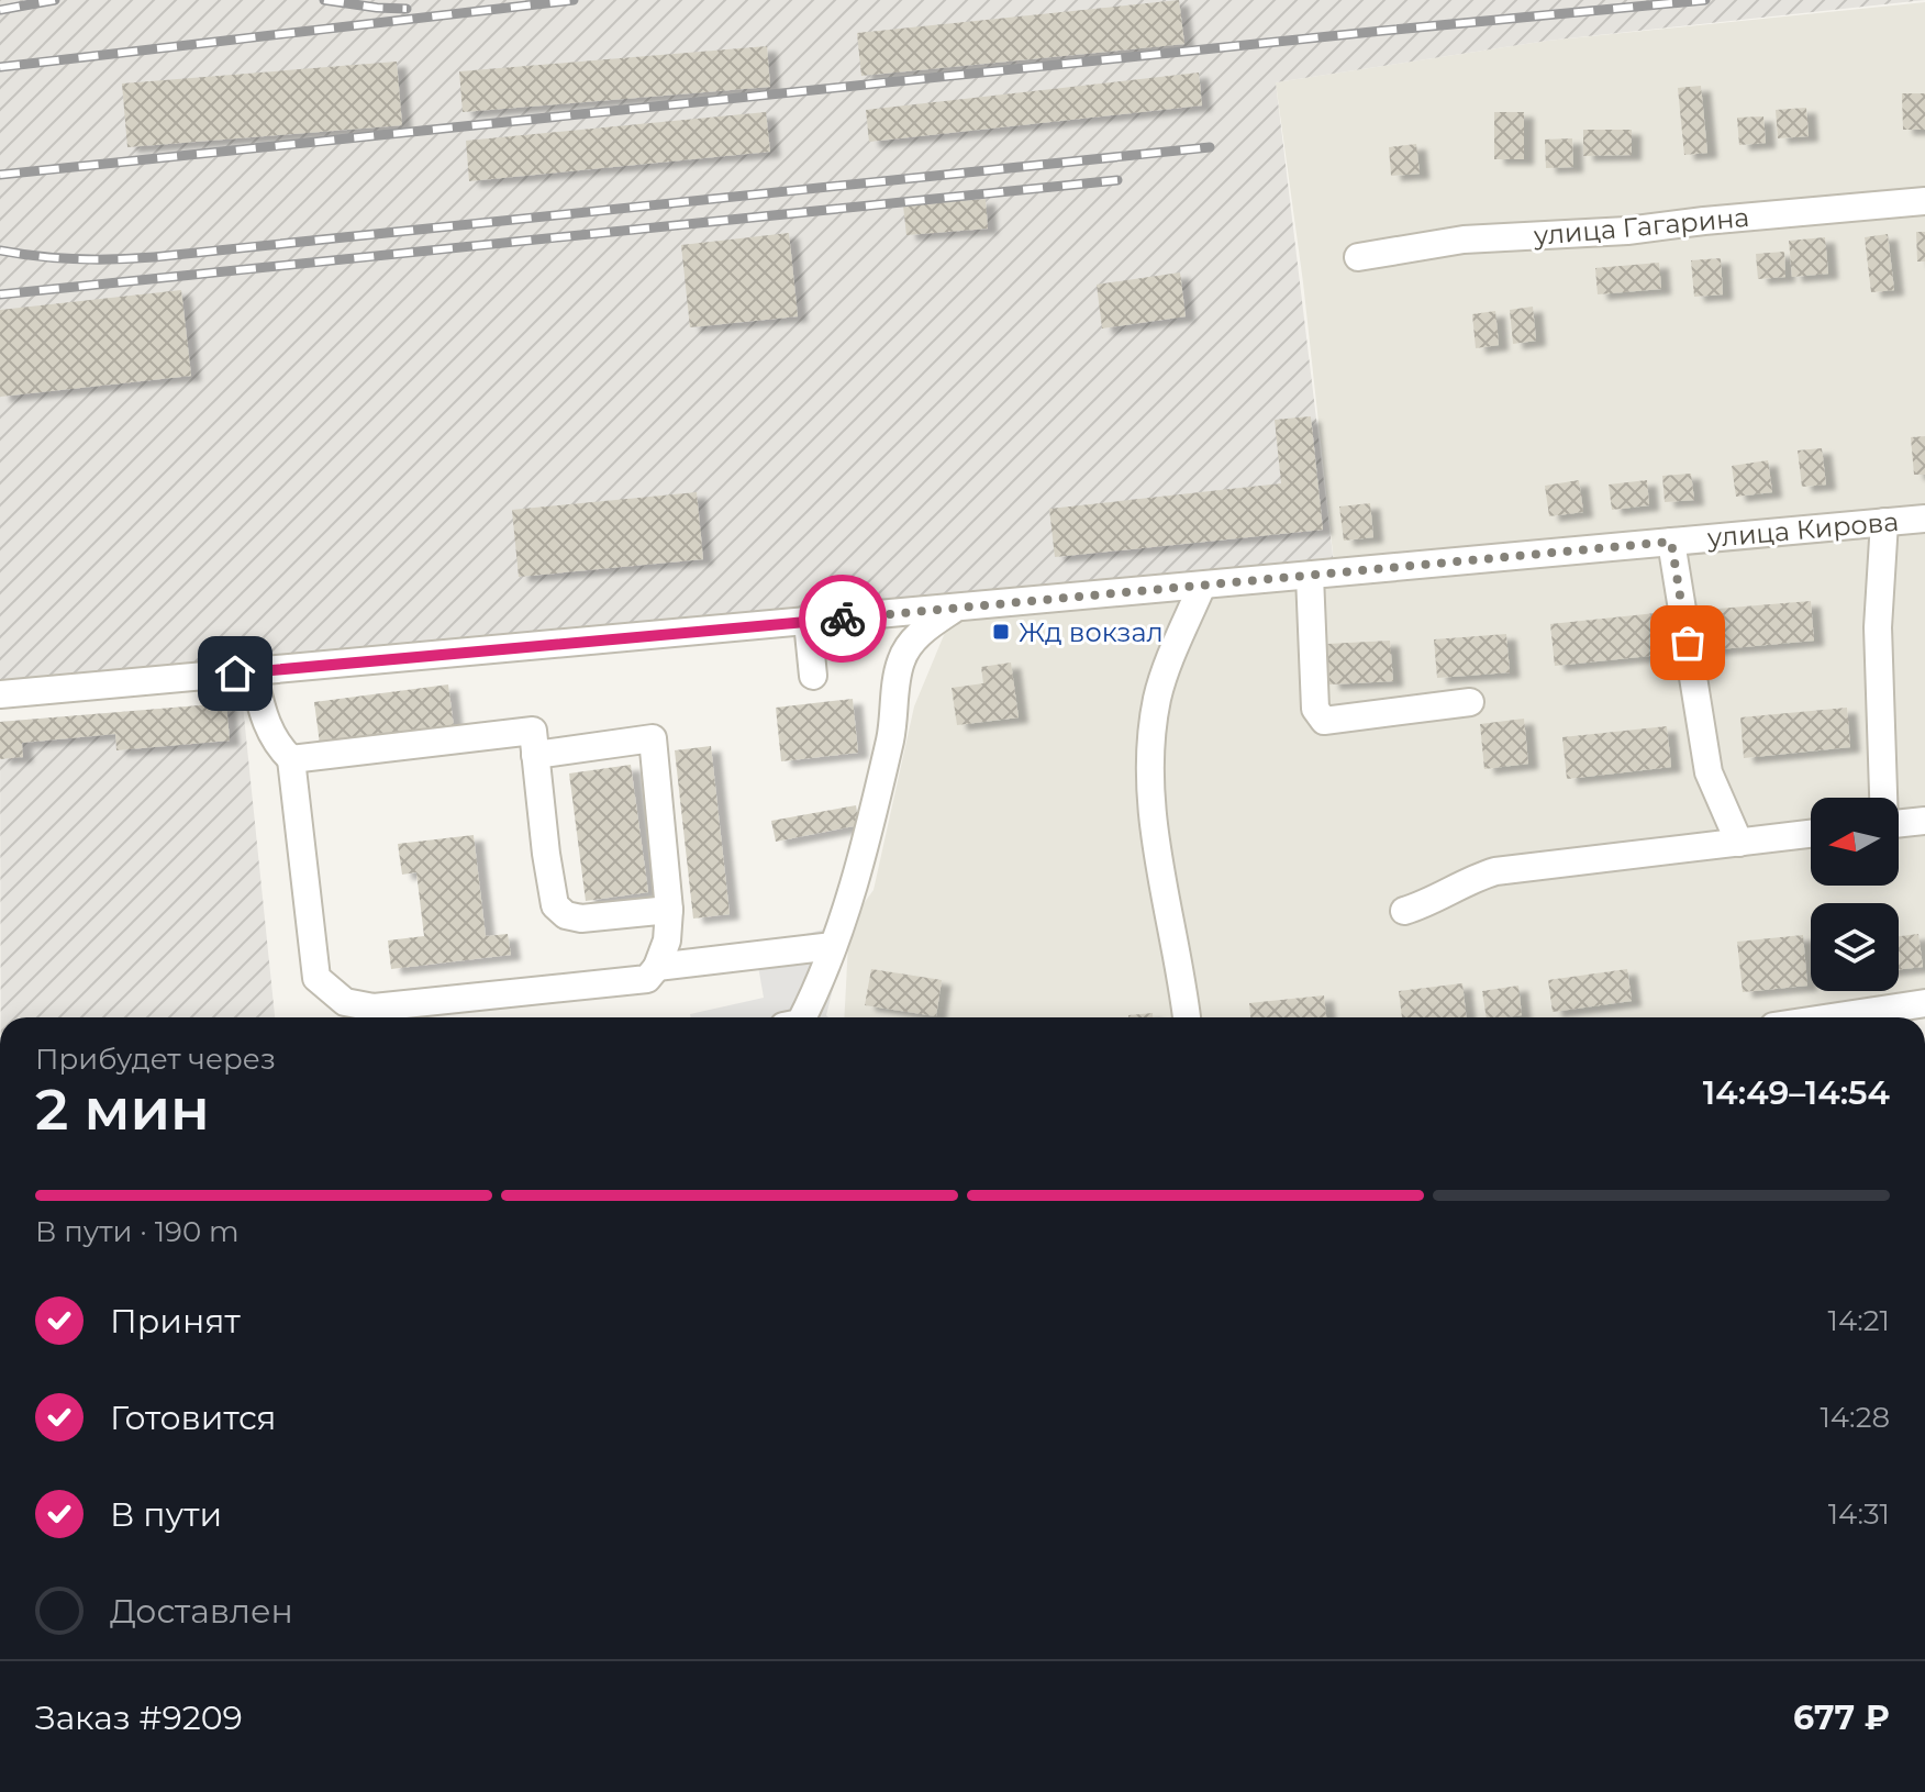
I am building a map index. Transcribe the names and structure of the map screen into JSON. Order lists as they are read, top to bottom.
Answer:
{
  "streets": {
    "street": ["улица Гагарина", "улица Кирова"]
  },
  "places": {
    "transit": ["Жд вокзал"]
  },
  "north": "left",
  "page": {
    "heading": ["2 мин", "Прибудет через", "14:49–14:54"],
    "panel": ["Заказ #9209", "677 ₽"],
    "bar": "В пути · 190 m",
    "list": [
      ["Принят", "14:21"],
      ["Готовится", "14:28"],
      ["В пути", "14:31"],
      "Доставлен"
    ]
  }
}
